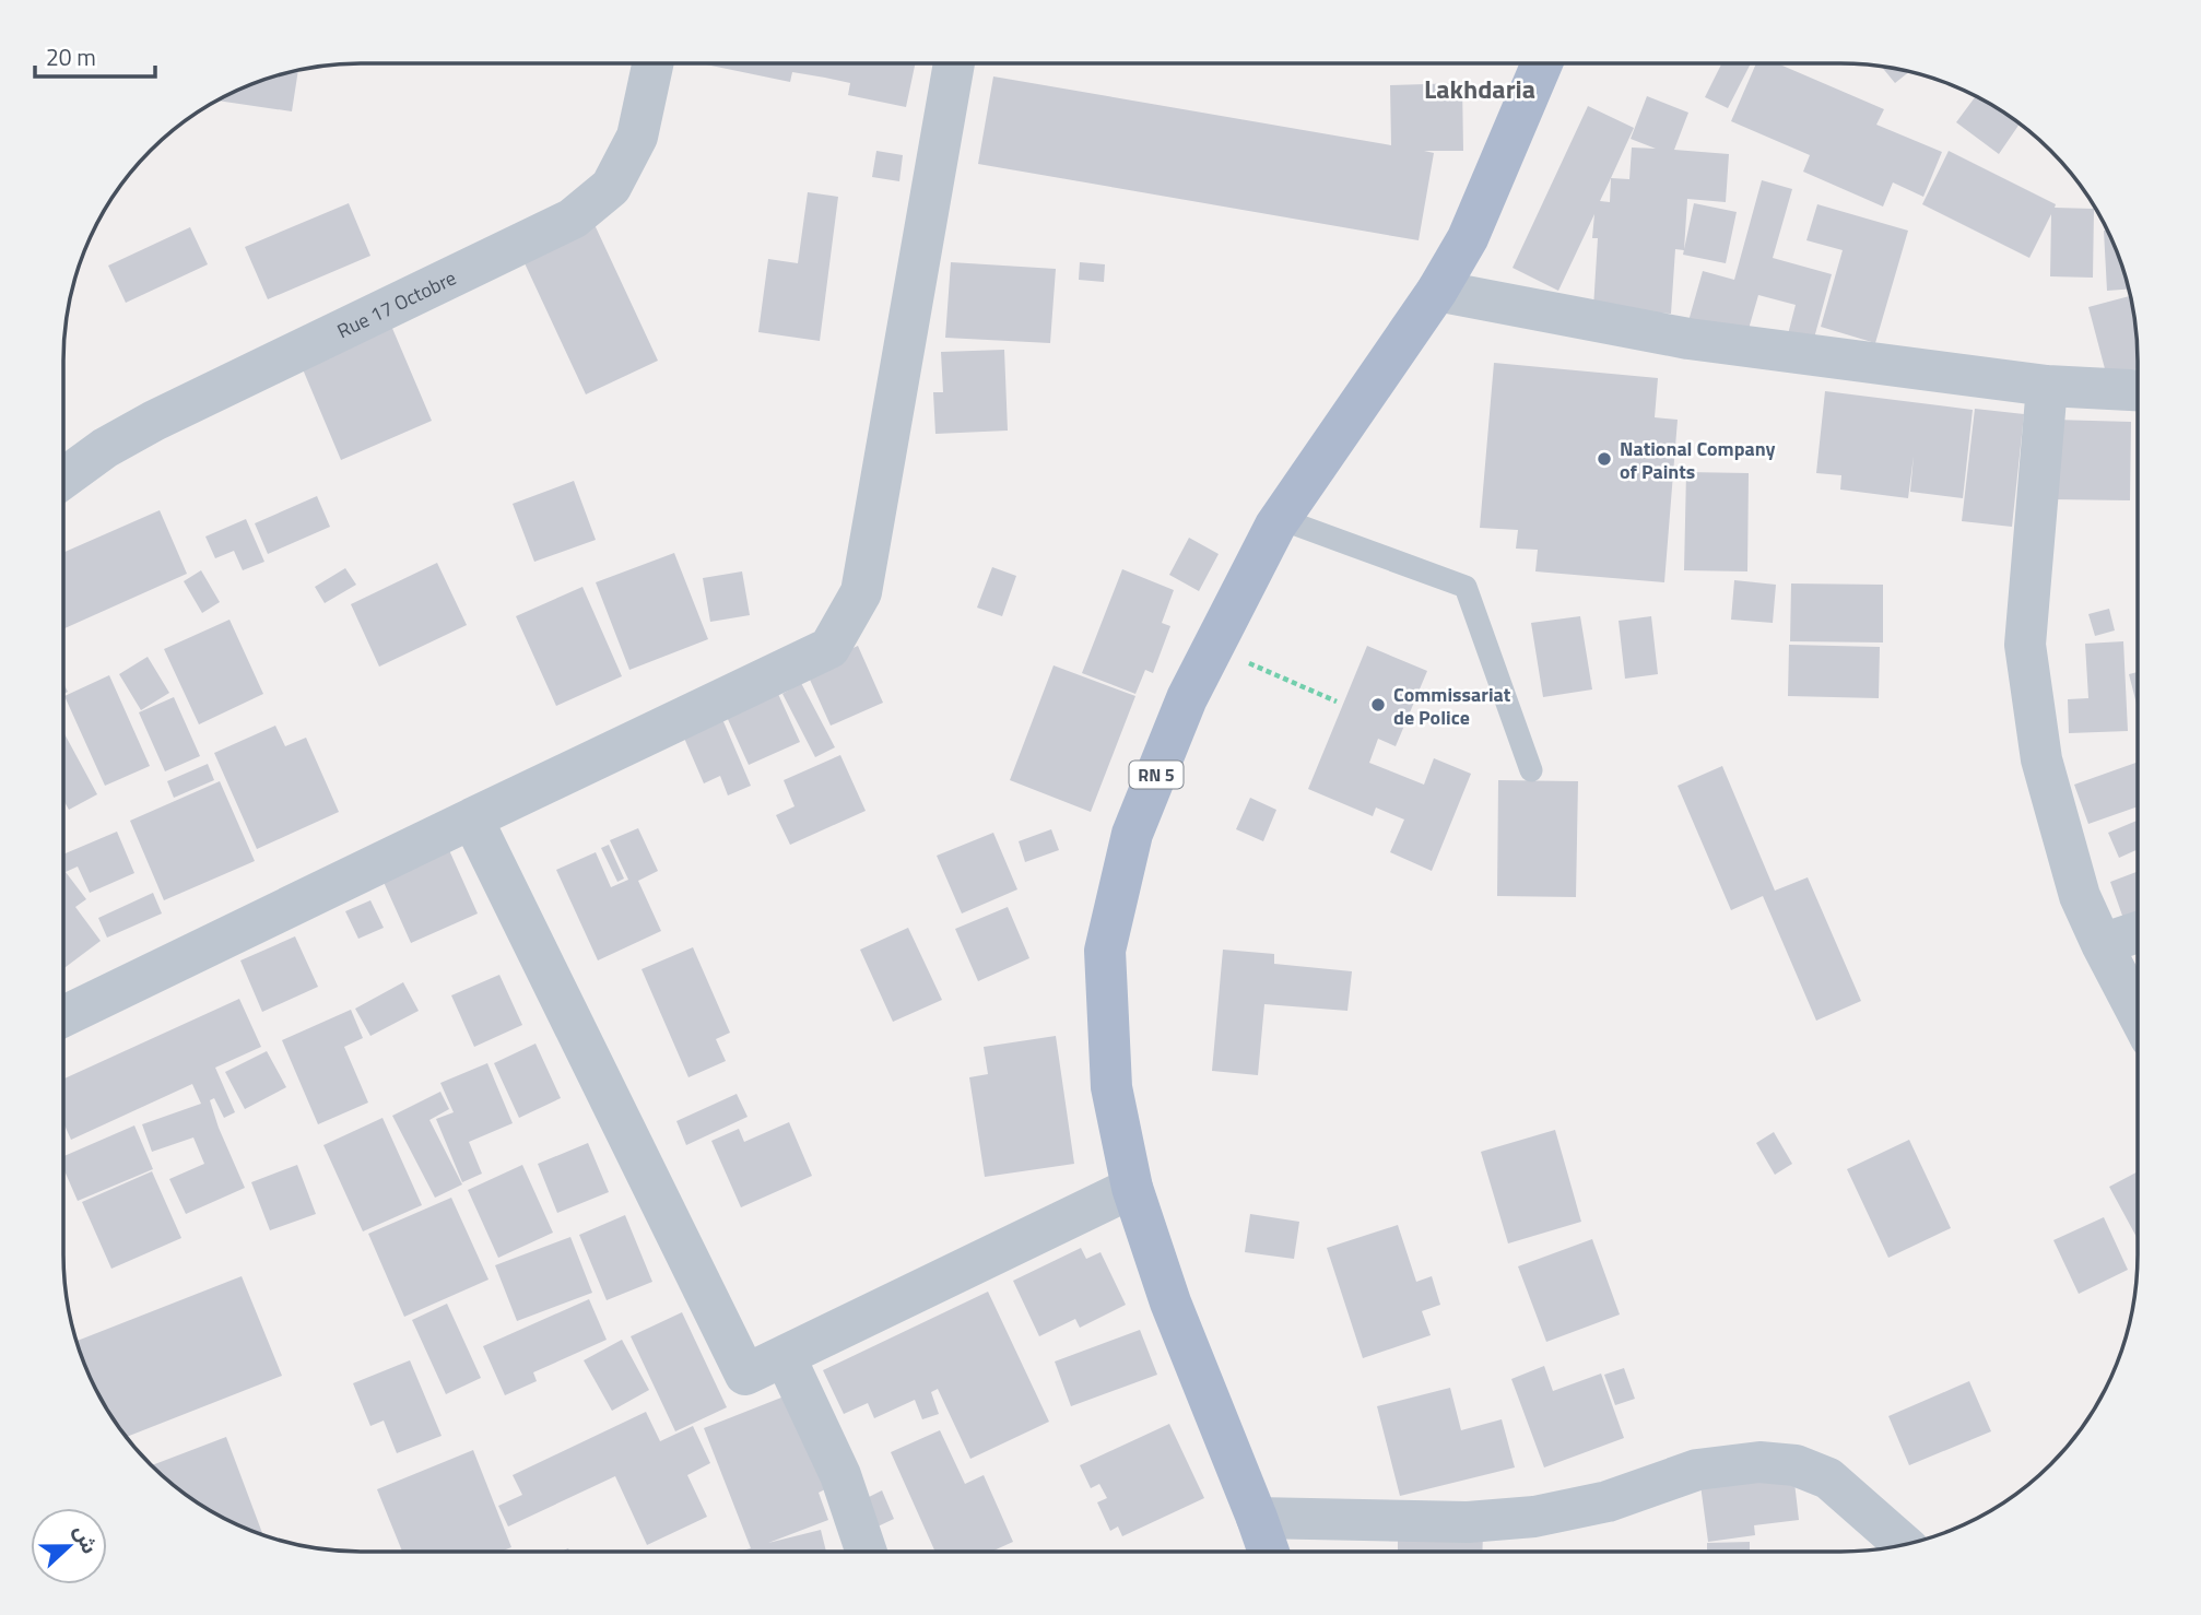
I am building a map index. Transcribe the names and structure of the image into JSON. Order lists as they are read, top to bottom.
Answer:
{
  "streets": {
    "main road": ["RN 5"],
    "street": ["Rue 17 Octobre"]
  },
  "districts": ["Lakhdaria"],
  "places": ["National Company of Paints", "Commissariat de Police"],
  "scale_bar": "20 m",
  "north": "right"
}
